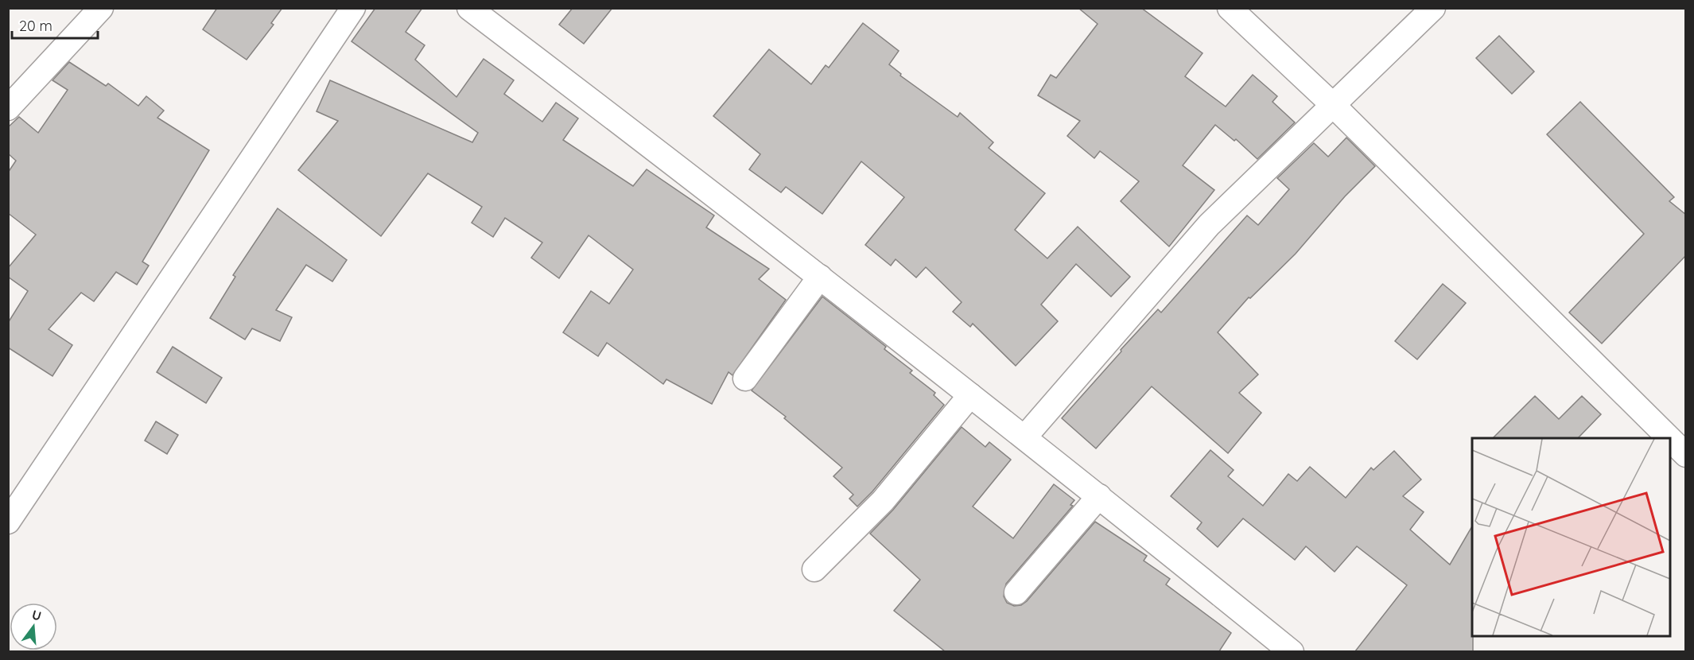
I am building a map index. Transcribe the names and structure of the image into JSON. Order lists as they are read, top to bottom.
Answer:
{
  "scale_bar": "20 m",
  "north": "top"
}
